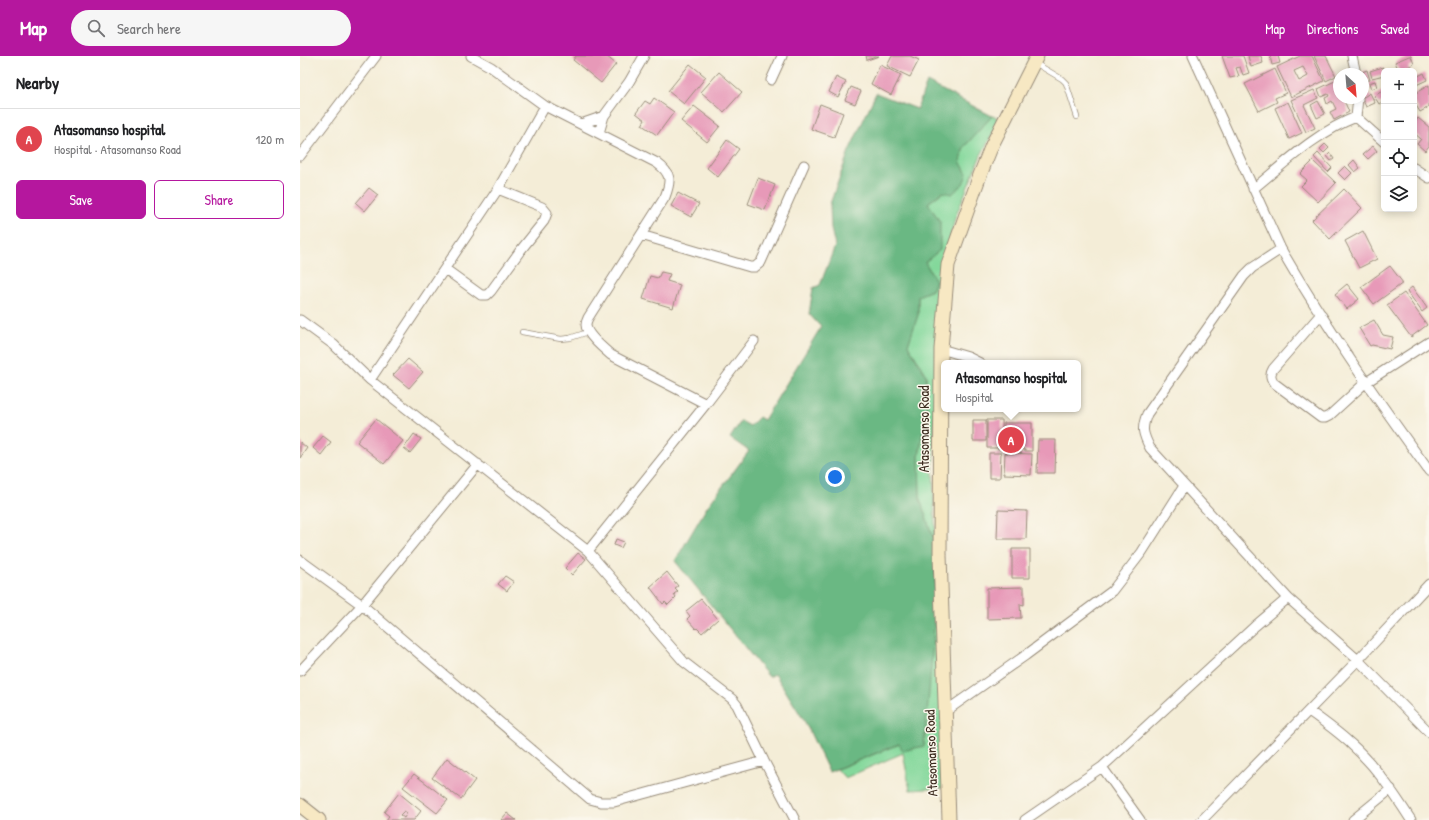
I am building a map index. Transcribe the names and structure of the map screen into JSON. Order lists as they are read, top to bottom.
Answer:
{
  "streets": {
    "street": ["Atasomanso Road"]
  },
  "north": "bottom right",
  "page": {
    "header": "Map",
    "search": "Search here",
    "nav": ["Map", "Directions", "Saved"],
    "heading": "Nearby",
    "map_buttons": ["+", "−"],
    "list": [
      {
        "mark": "A",
        "name": "Atasomanso hospital",
        "note": "Hospital · Atasomanso Road",
        "value": "120 m"
      }
    ],
    "buttons": ["Save", "Share"],
    "popup": ["Atasomanso hospital", "Hospital"],
    "pins": "A"
  }
}
